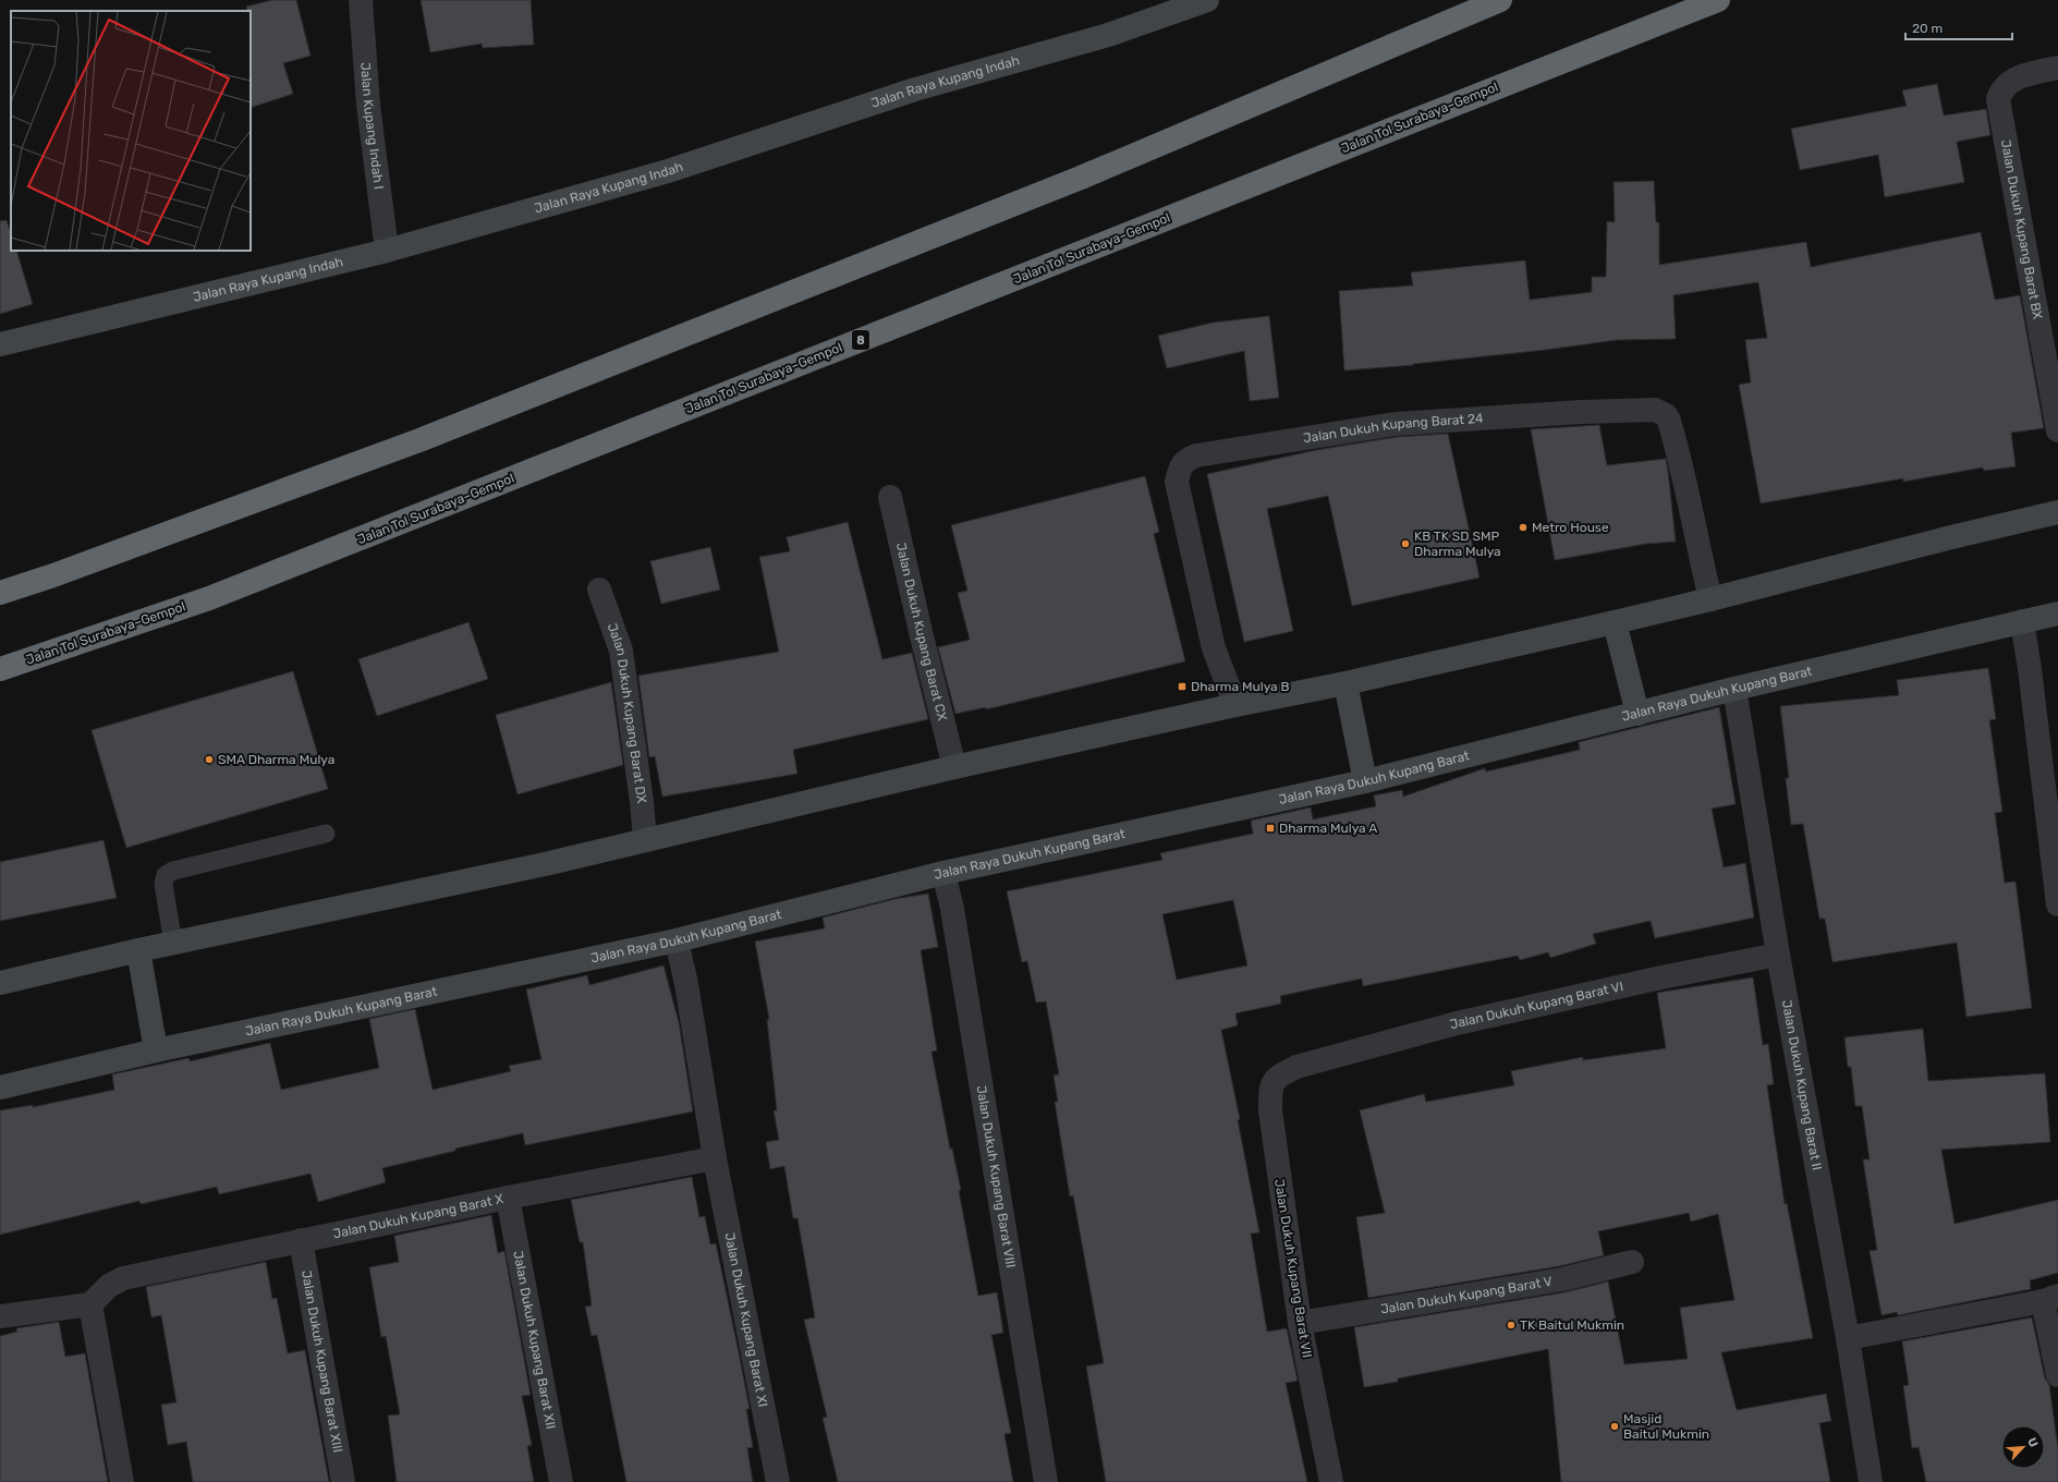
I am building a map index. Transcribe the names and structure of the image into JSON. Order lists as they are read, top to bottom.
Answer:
{
  "streets": {
    "highway": ["Jalan Tol Surabaya–Gempol", "8"],
    "street": [
      "Jalan Raya Kupang Indah",
      "Jalan Kupang Indah I",
      "Jalan Dukuh Kupang Barat BX",
      "Jalan Dukuh Kupang Barat 24",
      "Jalan Dukuh Kupang Barat CX",
      "Jalan Raya Dukuh Kupang Barat",
      "Jalan Dukuh Kupang Barat DX",
      "Jalan Dukuh Kupang Barat VI",
      "Jalan Dukuh Kupang Barat II",
      "Jalan Dukuh Kupang Barat VIII",
      "Jalan Dukuh Kupang Barat X",
      "Jalan Dukuh Kupang Barat VII",
      "Jalan Dukuh Kupang Barat V",
      "Jalan Dukuh Kupang Barat XI",
      "Jalan Dukuh Kupang Barat XII",
      "Jalan Dukuh Kupang Barat XIII"
    ]
  },
  "crossings": [
    ["Jalan Raya Kupang Indah", "Jalan Kupang Indah I"],
    ["Jalan Raya Dukuh Kupang Barat", "Jalan Dukuh Kupang Barat II"],
    ["Jalan Raya Dukuh Kupang Barat", "Jalan Dukuh Kupang Barat VIII"],
    ["Jalan Raya Dukuh Kupang Barat", "Jalan Dukuh Kupang Barat XI"],
    ["Jalan Dukuh Kupang Barat VI", "Jalan Dukuh Kupang Barat II"],
    ["Jalan Dukuh Kupang Barat VI", "Jalan Dukuh Kupang Barat VII"],
    ["Jalan Dukuh Kupang Barat X", "Jalan Dukuh Kupang Barat XI"],
    ["Jalan Dukuh Kupang Barat X", "Jalan Dukuh Kupang Barat XII"],
    ["Jalan Dukuh Kupang Barat X", "Jalan Dukuh Kupang Barat XIII"],
    ["Jalan Dukuh Kupang Barat VII", "Jalan Dukuh Kupang Barat V"]
  ],
  "places": {
    "other": [
      "Metro House",
      "KB TK SD SMP Dharma Mulya",
      "SMA Dharma Mulya",
      "TK Baitul Mukmin",
      "Masjid Baitul Mukmin"
    ],
    "transit": ["Dharma Mulya B", "Dharma Mulya A"]
  },
  "scale_bar": "20 m",
  "north": "top right"
}
